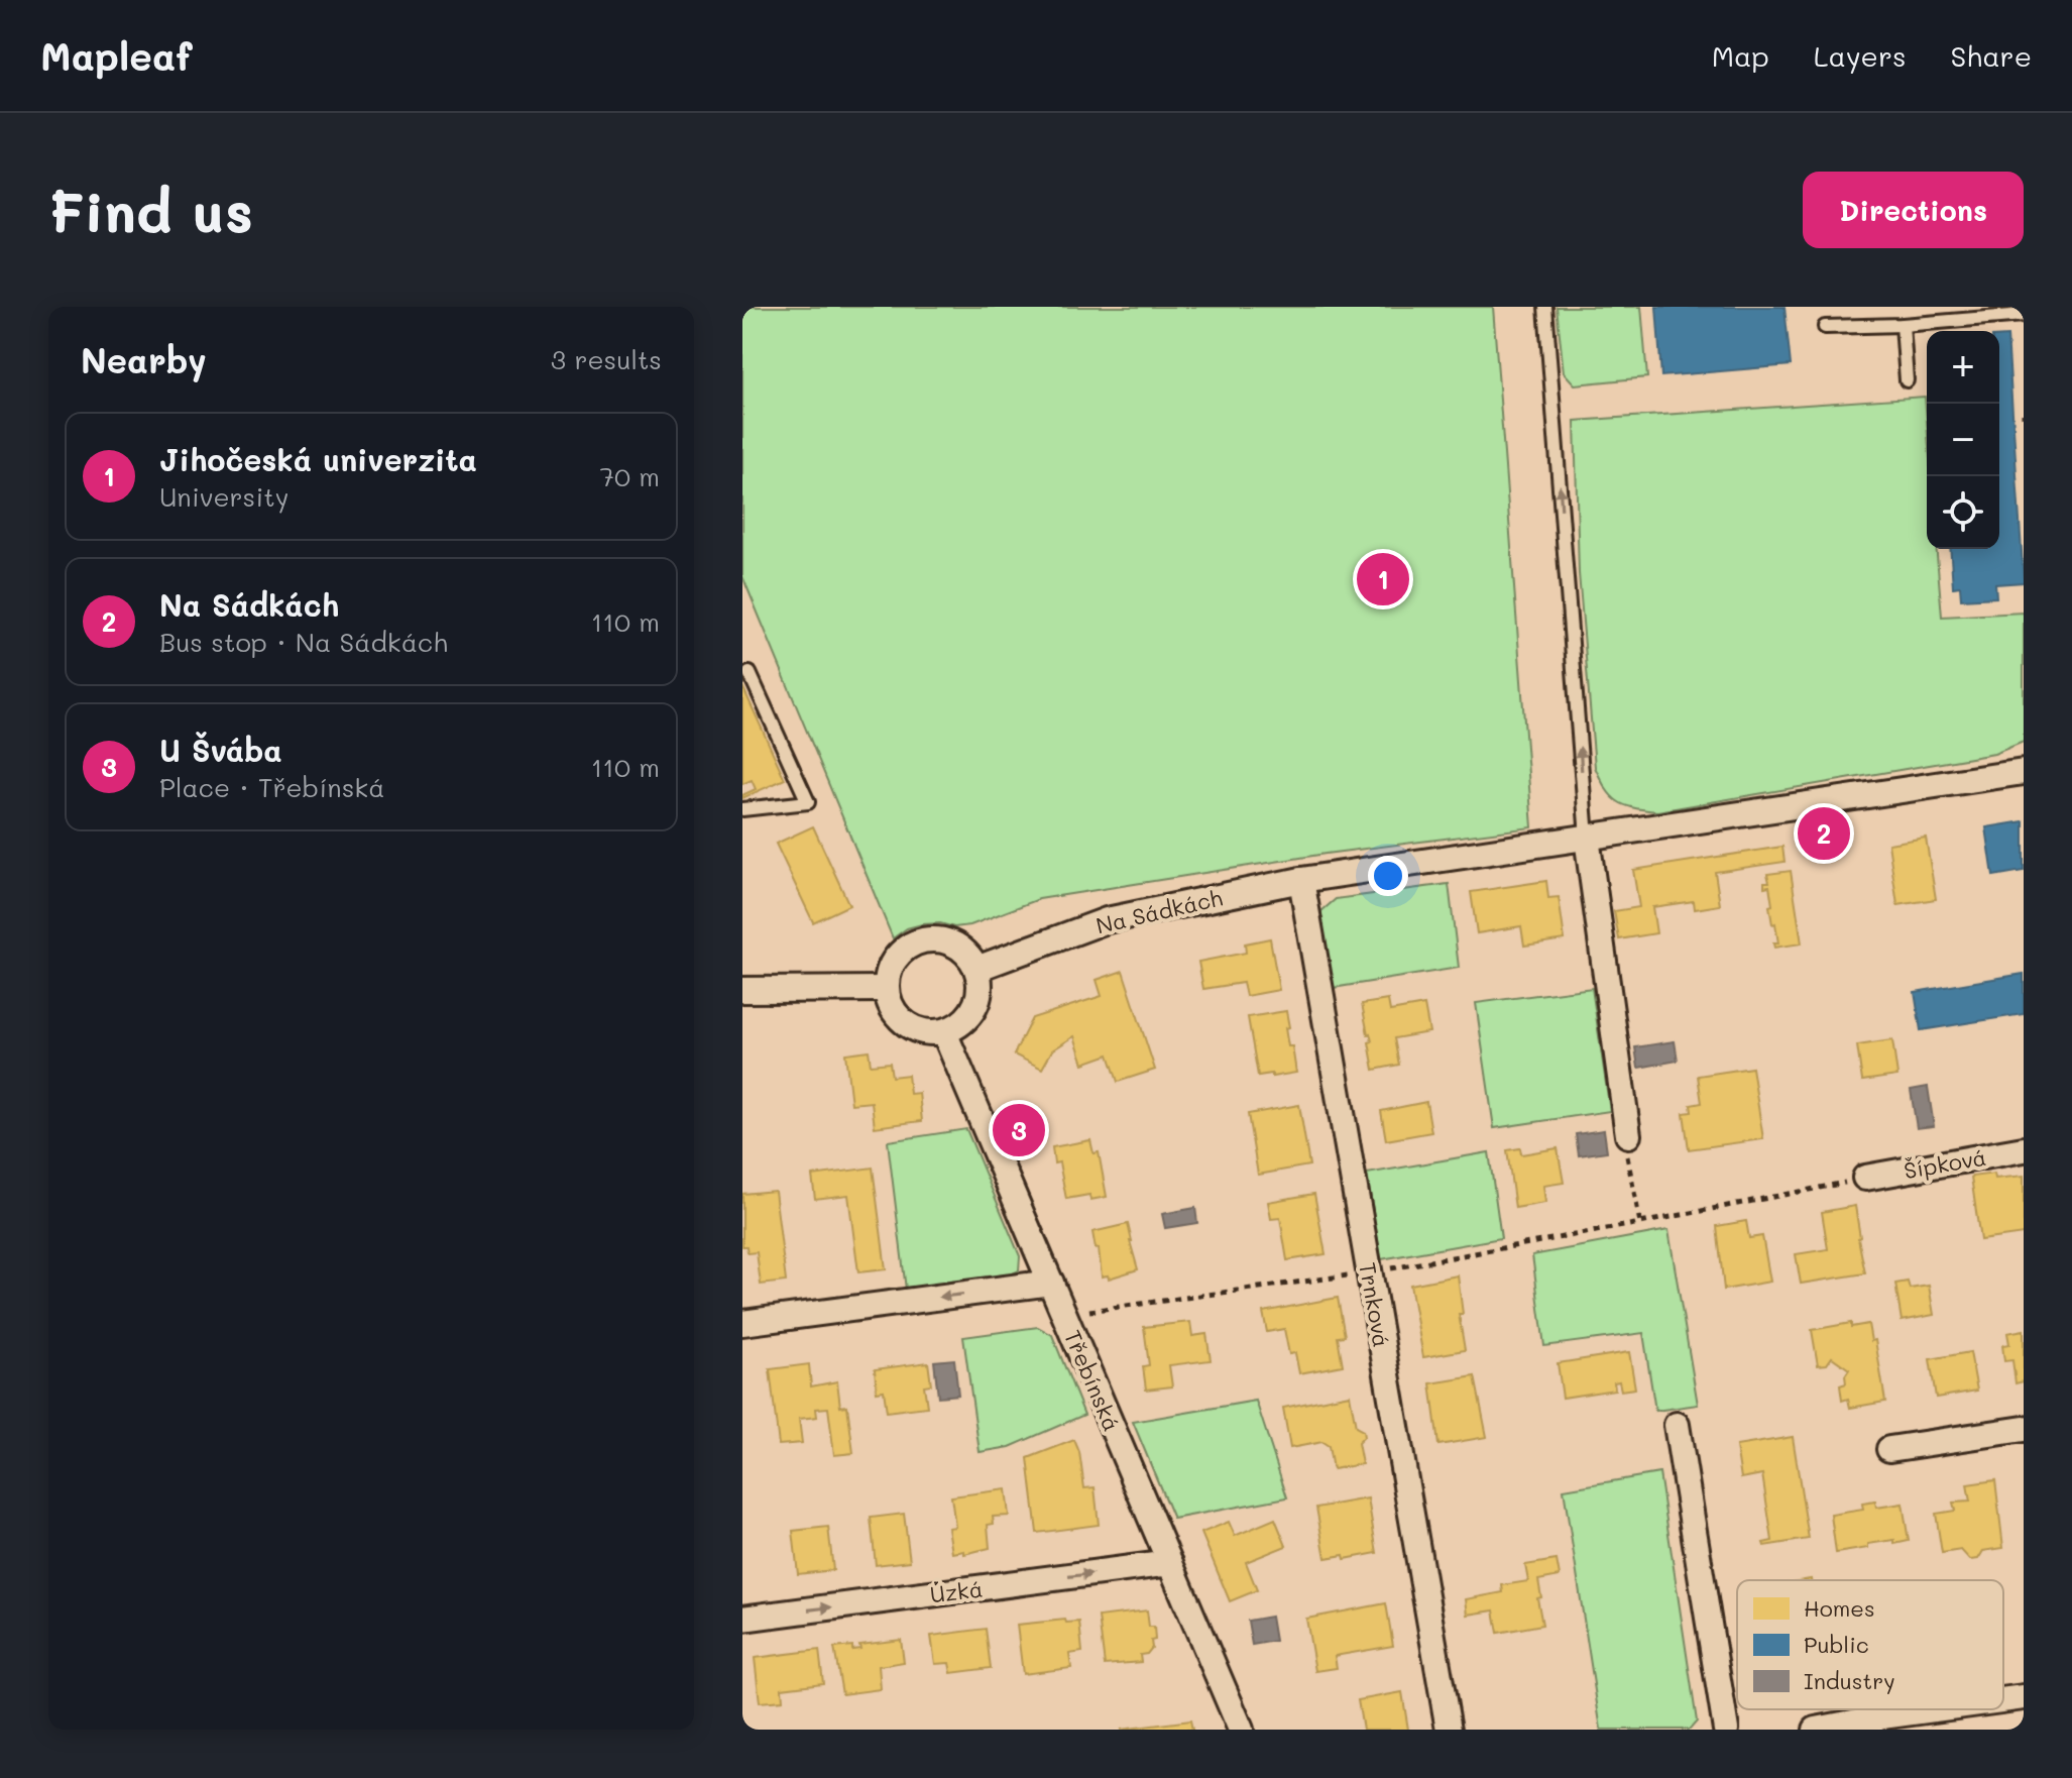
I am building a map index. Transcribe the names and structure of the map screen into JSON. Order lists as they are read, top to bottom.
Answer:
{
  "streets": {
    "street": [
      "Na Sádkách",
      "Šípková",
      "Trnková",
      "Třebínská",
      "Úzká"
    ]
  },
  "crossings": [
    ["Na Sádkách", "Trnková"],
    ["Na Sádkách", "Třebínská"],
    ["Třebínská", "Úzká"]
  ],
  "one_way": ["Úzká"],
  "legend": ["Homes", "Public", "Industry"],
  "page": {
    "header": "Mapleaf",
    "nav": ["Map", "Layers", "Share"],
    "buttons": "Directions",
    "title": "Find us",
    "heading": ["Nearby", "3 results"],
    "map_buttons": ["+", "−"],
    "list": [
      {
        "mark": "1",
        "name": "Jihočeská univerzita",
        "note": "University",
        "value": "70 m"
      },
      {
        "mark": "2",
        "name": "Na Sádkách",
        "note": "Bus stop · Na Sádkách",
        "value": "110 m"
      },
      {
        "mark": "3",
        "name": "U Švába",
        "note": "Place · Třebínská",
        "value": "110 m"
      }
    ],
    "pins": ["1", "2", "3"]
  }
}
